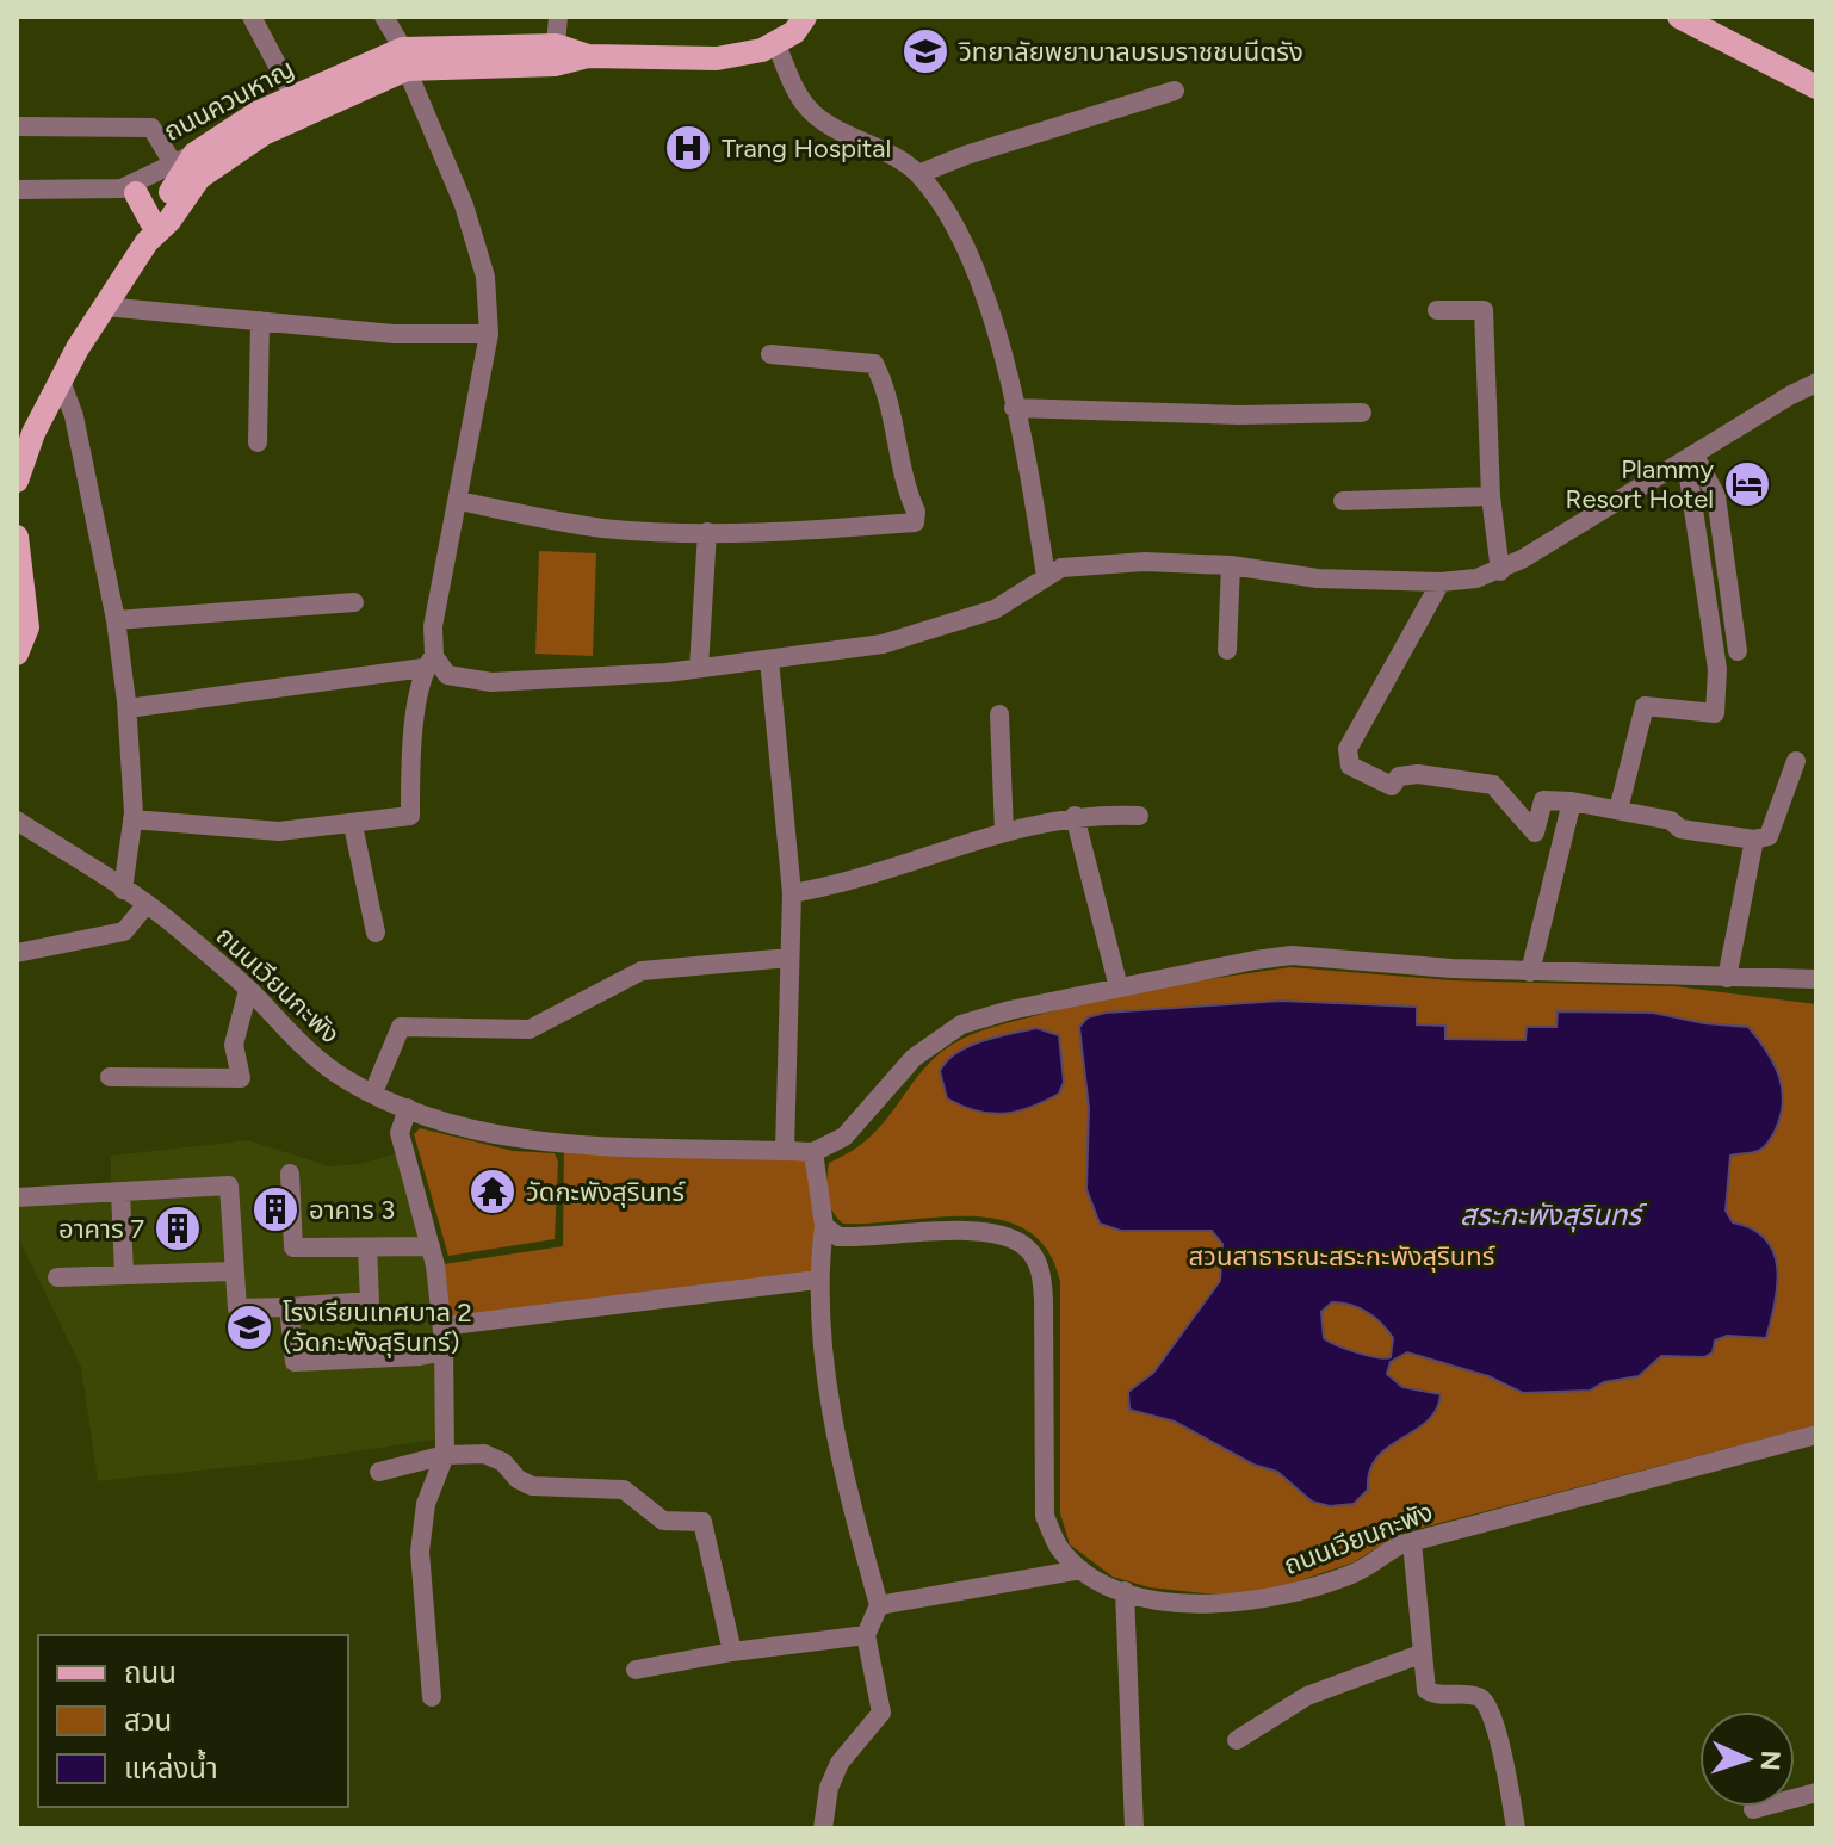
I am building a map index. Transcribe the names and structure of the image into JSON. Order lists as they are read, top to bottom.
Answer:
{
  "streets": {
    "main road": ["ถนนควนหาญ"],
    "street": ["ถนนเวียนกะพัง"]
  },
  "water": ["สระกะพังสุรินทร์"],
  "parks": ["สวนสาธารณะสระกะพังสุรินทร์"],
  "places": {
    "school or university": ["วิทยาลัยพยาบาลบรมราชชนนีตรัง", "โรงเรียนเทศบาล 2 (วัดกะพังสุรินทร์)"],
    "hospital": ["Trang Hospital"],
    "hotel": ["Plammy Resort Hotel"],
    "temple": ["วัดกะพังสุรินทร์"],
    "building": ["อาคาร 3", "อาคาร 7"]
  },
  "legend": ["ถนน", "สวน", "แหล่งน้ำ"],
  "north": "right"
}
